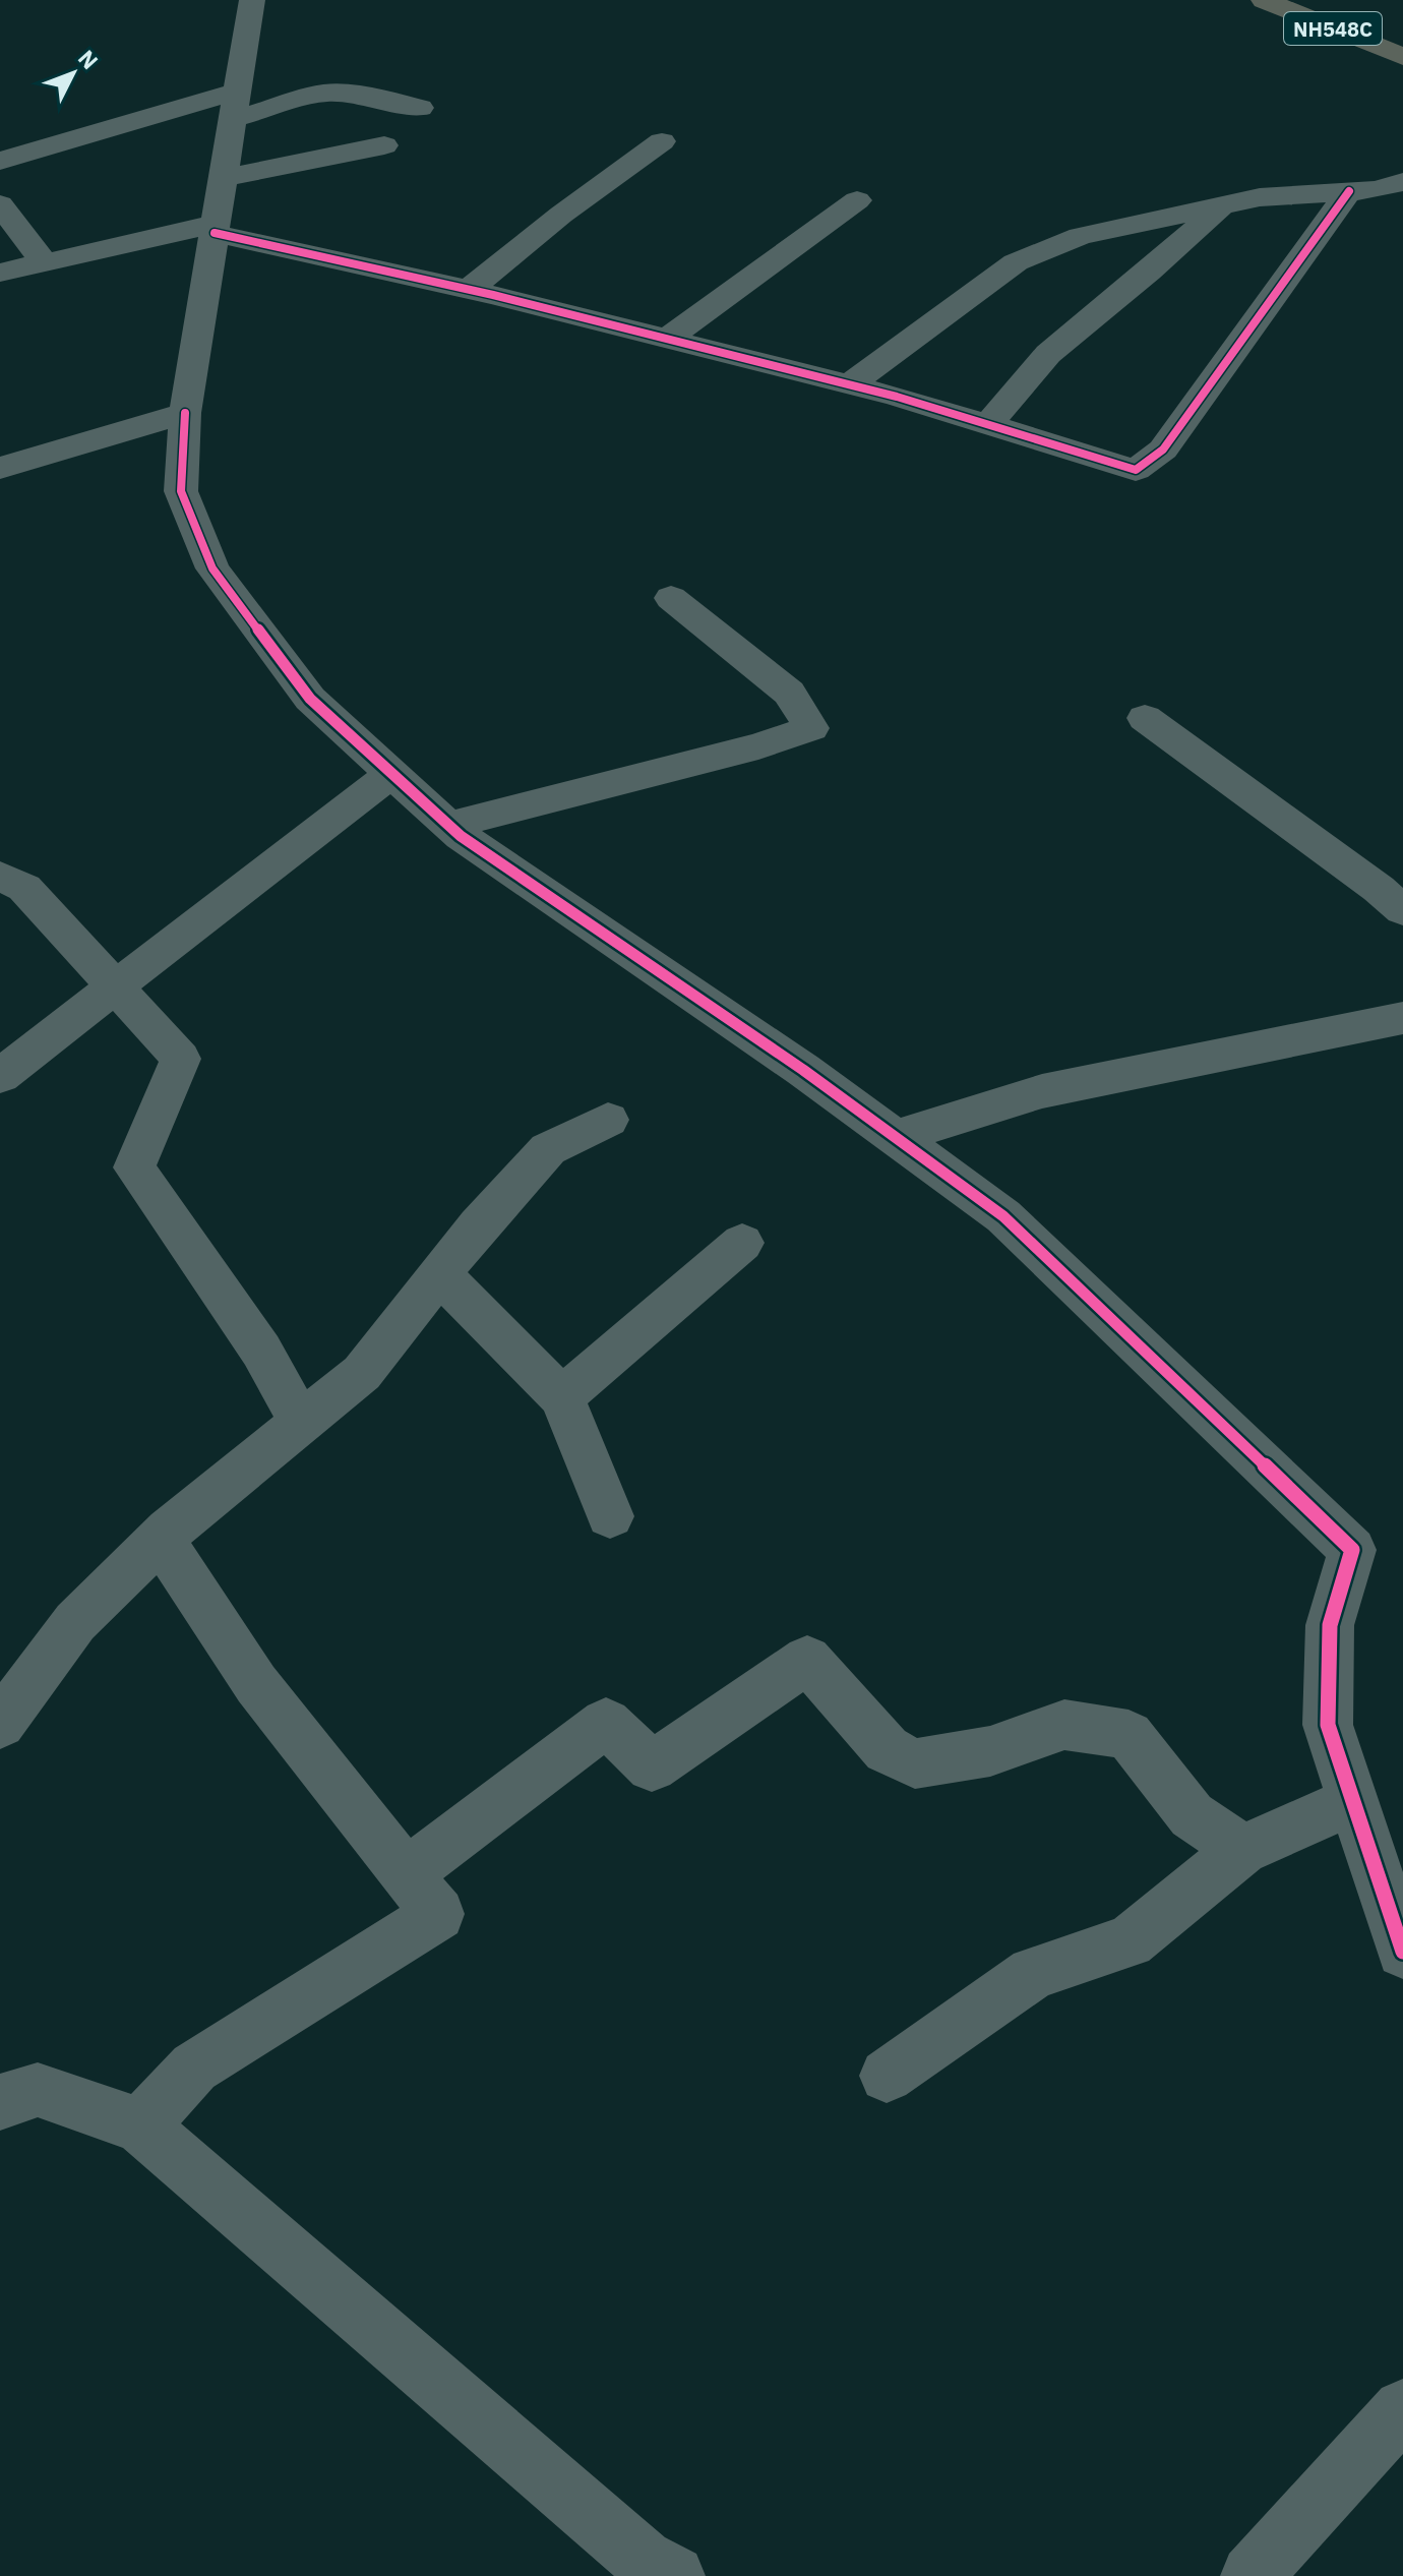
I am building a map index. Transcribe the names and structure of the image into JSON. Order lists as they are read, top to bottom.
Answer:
{
  "streets": {
    "highway": ["NH548C"]
  },
  "north": "top right"
}
